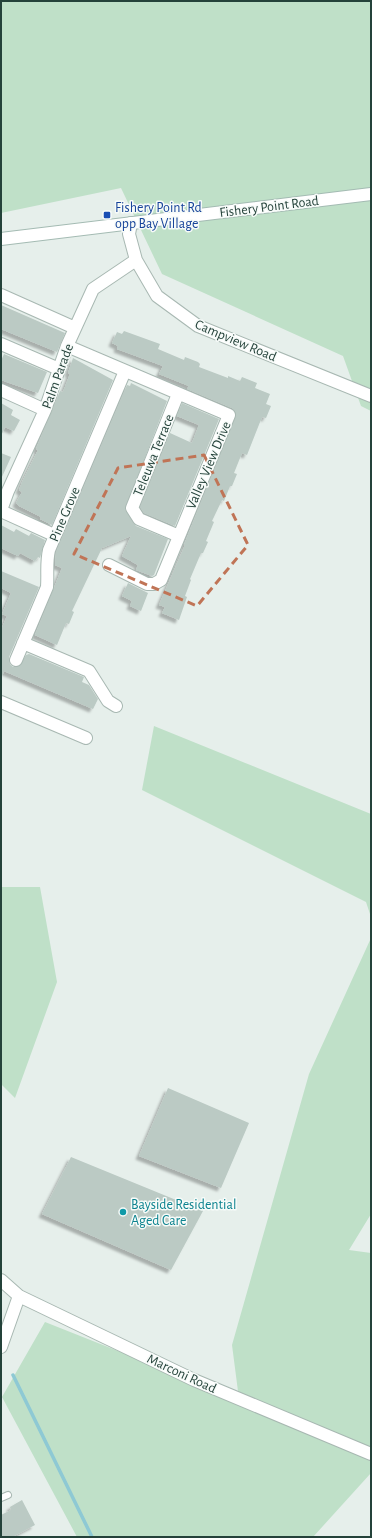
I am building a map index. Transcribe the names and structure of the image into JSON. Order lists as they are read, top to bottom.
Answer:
{
  "streets": {
    "street": [
      "Fishery Point Road",
      "Campview Road",
      "Palm Parade",
      "Teleuwa Terrace",
      "Valley View Drive",
      "Pine Grove",
      "Marconi Road"
    ]
  },
  "crossings": [
    ["Fishery Point Road", "Campview Road"],
    ["Campview Road", "Palm Parade"],
    ["Palm Parade", "Valley View Drive"],
    ["Teleuwa Terrace", "Valley View Drive"],
    ["Valley View Drive", "Pine Grove"]
  ],
  "places": {
    "transit": ["Fishery Point Rd opp Bay Village"],
    "other": ["Bayside Residential Aged Care"]
  }
}
